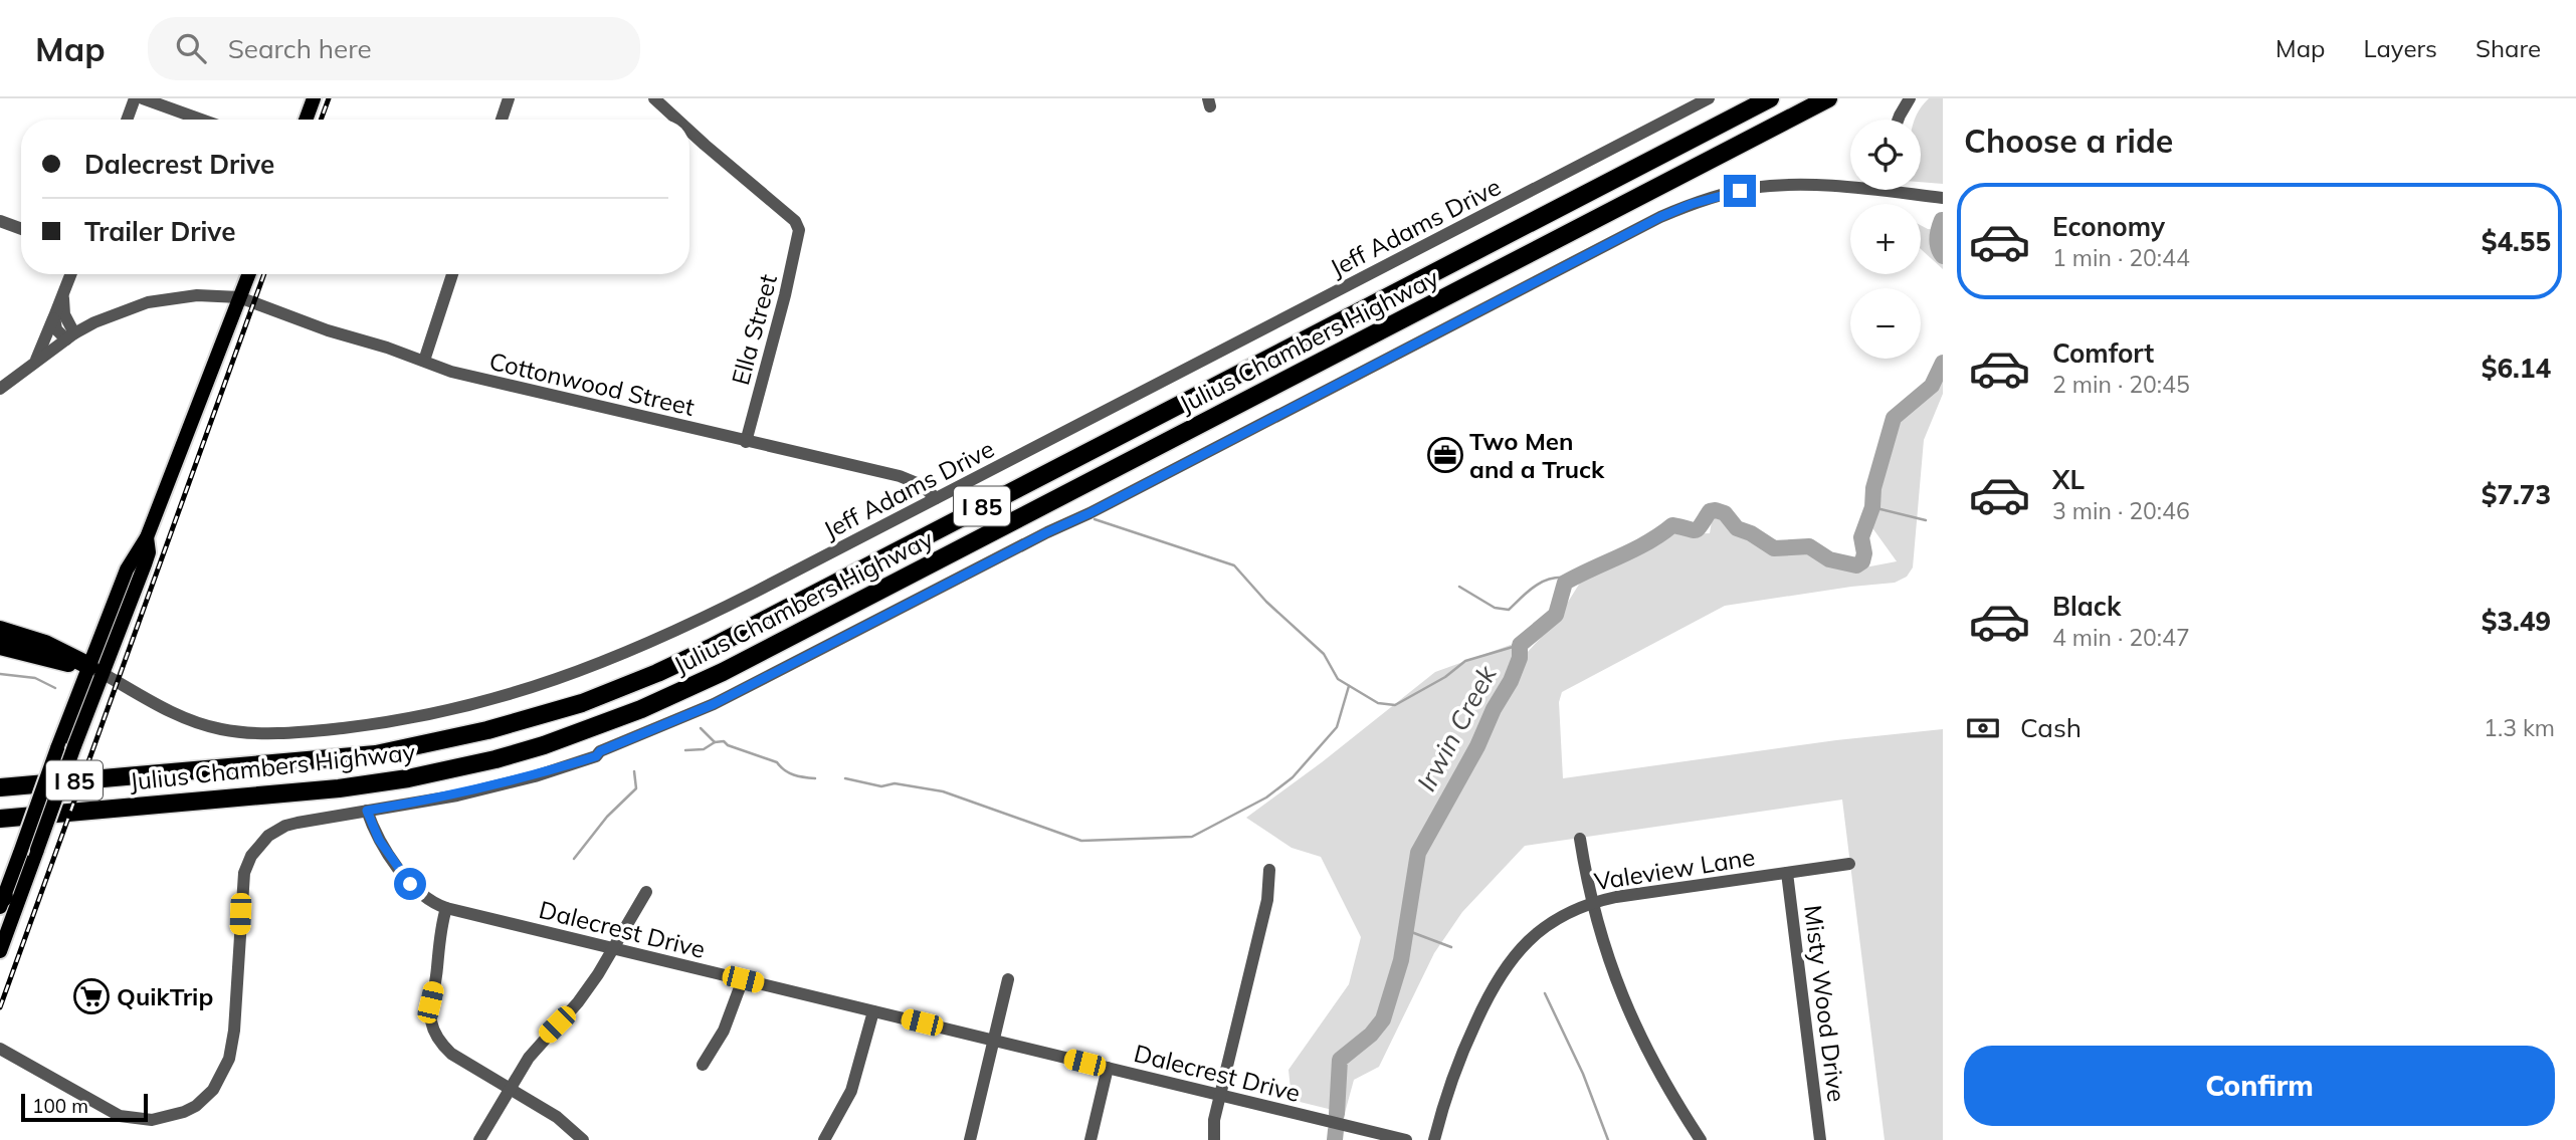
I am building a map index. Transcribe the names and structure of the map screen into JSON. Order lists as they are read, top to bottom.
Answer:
{
  "streets": {
    "highway": ["Julius Chambers Highway", "I 85"],
    "street": [
      "Jeff Adams Drive",
      "Ella Street",
      "Cottonwood Street",
      "Valeview Lane",
      "Dalecrest Drive",
      "Misty Wood Drive"
    ]
  },
  "crossings": [
    ["Jeff Adams Drive", "Cottonwood Street"],
    ["Ella Street", "Cottonwood Street"],
    ["Valeview Lane", "Misty Wood Drive"]
  ],
  "water": ["Irwin Creek"],
  "places": {
    "office": ["Two Men and a Truck"],
    "supermarket": ["QuikTrip"]
  },
  "scale_bar": "100 m",
  "page": {
    "header": "Map",
    "search": "Search here",
    "nav": ["Map", "Layers", "Share"],
    "heading": "Choose a ride",
    "map_buttons": ["+", "−"],
    "banner": ["Dalecrest Drive", "Trailer Drive"],
    "list": [
      {
        "name": "Economy",
        "note": "1 min · 20:44",
        "value": "$4.55"
      },
      {
        "name": "Comfort",
        "note": "2 min · 20:45",
        "value": "$6.14"
      },
      {
        "name": "XL",
        "note": "3 min · 20:46",
        "value": "$7.73"
      },
      {
        "name": "Black",
        "note": "4 min · 20:47",
        "value": "$3.49"
      }
    ],
    "pay": ["Cash", "1.3 km"],
    "buttons": "Confirm",
    "scale": "100 m"
  }
}
